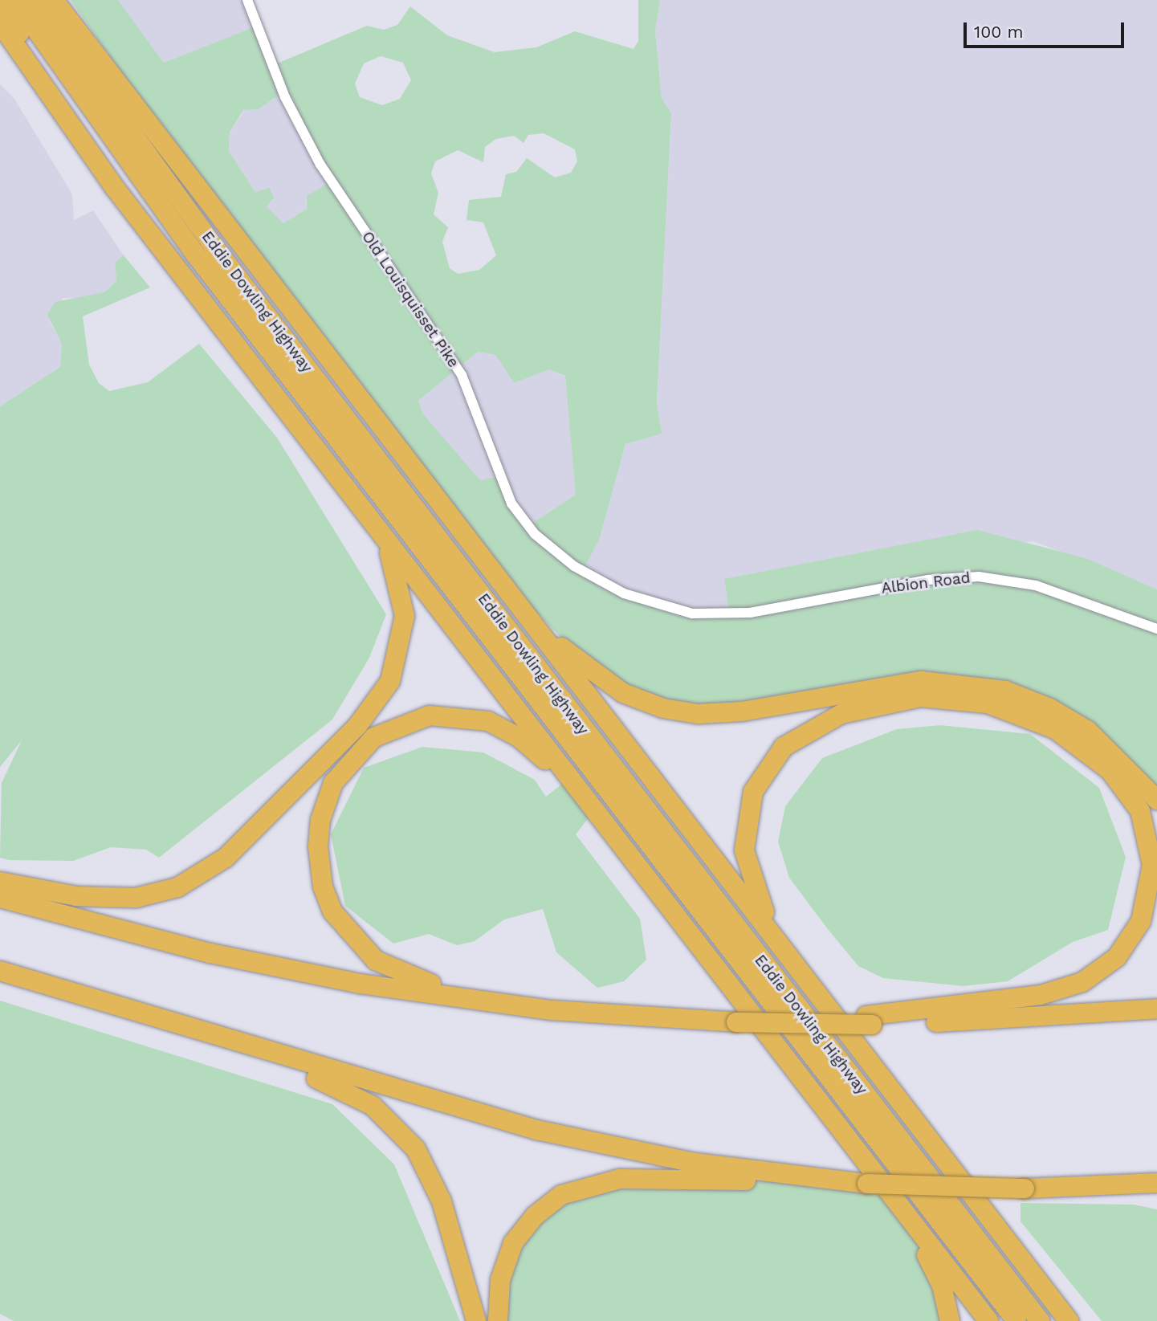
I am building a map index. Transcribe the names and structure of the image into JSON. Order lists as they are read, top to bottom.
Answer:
{
  "streets": {
    "highway": ["Eddie Dowling Highway"],
    "street": ["Old Louisquisset Pike", "Albion Road"]
  },
  "crossings": [
    ["Old Louisquisset Pike", "Albion Road"]
  ],
  "scale_bar": "100 m"
}
